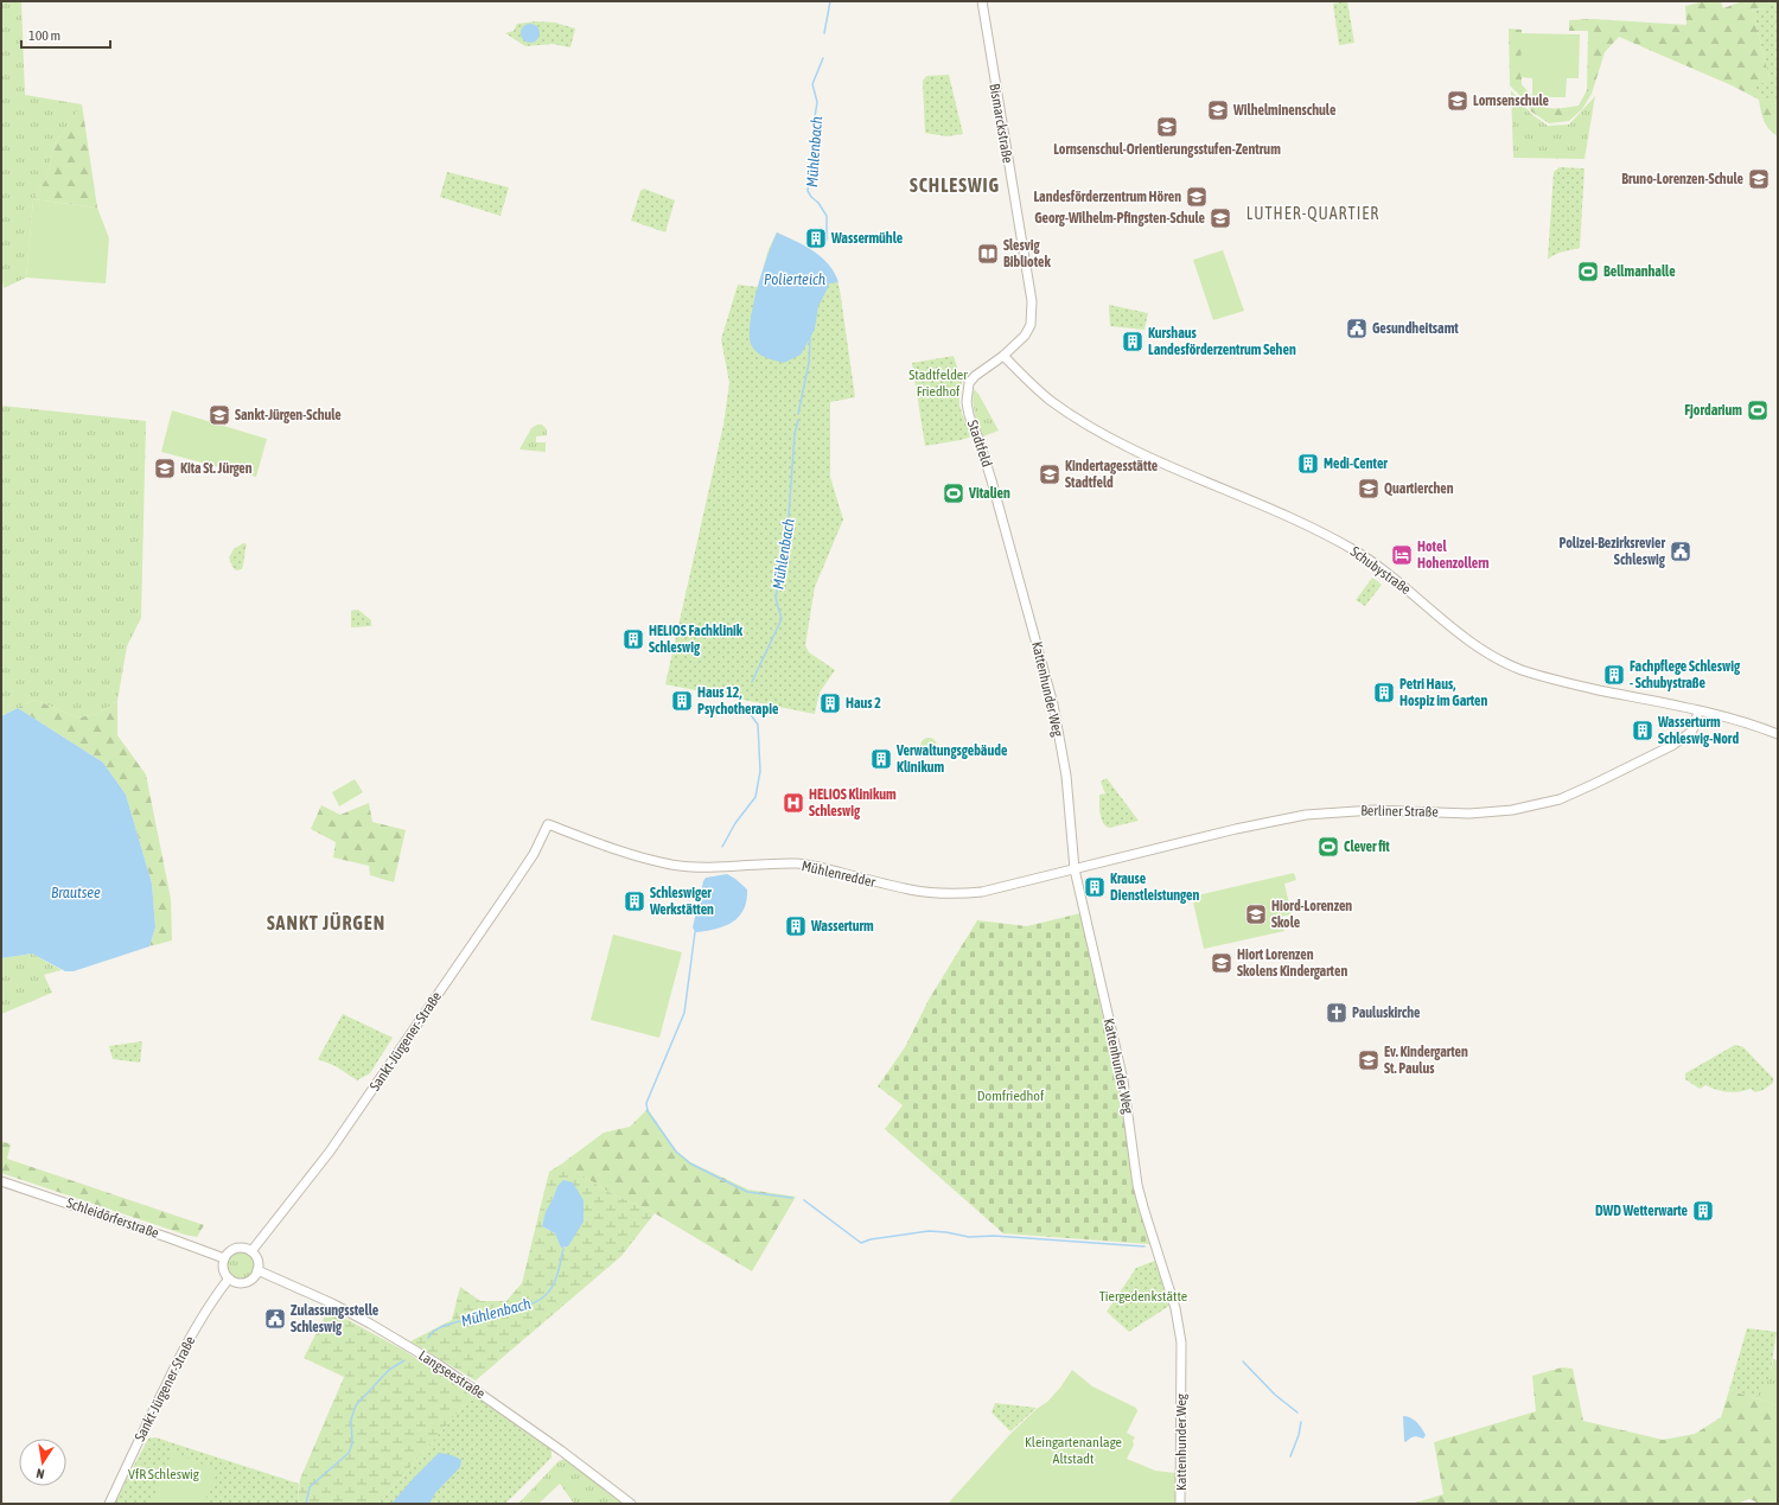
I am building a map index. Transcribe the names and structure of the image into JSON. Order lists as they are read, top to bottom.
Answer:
{
  "streets": {
    "street": [
      "Bismarckstraße",
      "Stadtfeld",
      "Schubystraße",
      "Kattenhunder Weg",
      "Berliner Straße",
      "Mühlenredder",
      "Sankt-Jürgener-Straße",
      "Schleidörferstraße",
      "Langseestraße"
    ]
  },
  "crossings": [
    ["Bismarckstraße", "Stadtfeld"],
    ["Bismarckstraße", "Schubystraße"],
    ["Stadtfeld", "Schubystraße"],
    ["Stadtfeld", "Kattenhunder Weg"],
    ["Schubystraße", "Berliner Straße"],
    ["Kattenhunder Weg", "Berliner Straße"],
    ["Kattenhunder Weg", "Mühlenredder"],
    ["Berliner Straße", "Mühlenredder"],
    ["Mühlenredder", "Sankt-Jürgener-Straße"],
    ["Sankt-Jürgener-Straße", "Schleidörferstraße"],
    ["Sankt-Jürgener-Straße", "Langseestraße"],
    ["Schleidörferstraße", "Langseestraße"]
  ],
  "districts": ["SCHLESWIG", "LUTHER-QUARTIER", "SANKT JÜRGEN"],
  "water": ["Mühlenbach", "Polierteich", "Brautsee"],
  "parks": [
    "Stadtfelder Friedhof",
    "Domfriedhof",
    "Tiergedenkstätte",
    "Kleingartenanlage Altstadt",
    "VfR Schleswig"
  ],
  "places": {
    "school or university": [
      "Lornsenschule",
      "Wilhelminenschule",
      "Lornsenschul-Orientierungsstufen-Zentrum",
      "Bruno-Lorenzen-Schule",
      "Landesförderzentrum Hören",
      "Georg-Wilhelm-Pfingsten-Schule",
      "Sankt-Jürgen-Schule",
      "Kita St. Jürgen",
      "Kindertagesstätte Stadtfeld",
      "Quartierchen",
      "Hiord-Lorenzen Skole",
      "Hiort Lorenzen Skolens Kindergarten",
      "Ev. Kindergarten St. Paulus"
    ],
    "building": [
      "Wassermühle",
      "Kurshaus Landesförderzentrum Sehen",
      "Medi-Center",
      "HELIOS Fachklinik Schleswig",
      "Fachpflege Schleswig - Schubystraße",
      "Petri Haus, Hospiz im Garten",
      "Haus 12, Psychotherapie",
      "Haus 2",
      "Wasserturm Schleswig-Nord",
      "Verwaltungsgebäude Klinikum",
      "Krause Dienstleistungen",
      "Schleswiger Werkstätten",
      "Wasserturm",
      "DWD Wetterwarte"
    ],
    "library": ["Slesvig Bibliotek"],
    "sports": [
      "Bellmanhalle",
      "Fjordarium",
      "Vitalien",
      "Clever fit"
    ],
    "public building": ["Gesundheitsamt", "Polizei-Bezirksrevier Schleswig", "Zulassungsstelle Schleswig"],
    "hotel": ["Hotel Hohenzollern"],
    "hospital": ["HELIOS Klinikum Schleswig"],
    "church": ["Pauluskirche"]
  },
  "scale_bar": "100 m",
  "north": "bottom"
}
